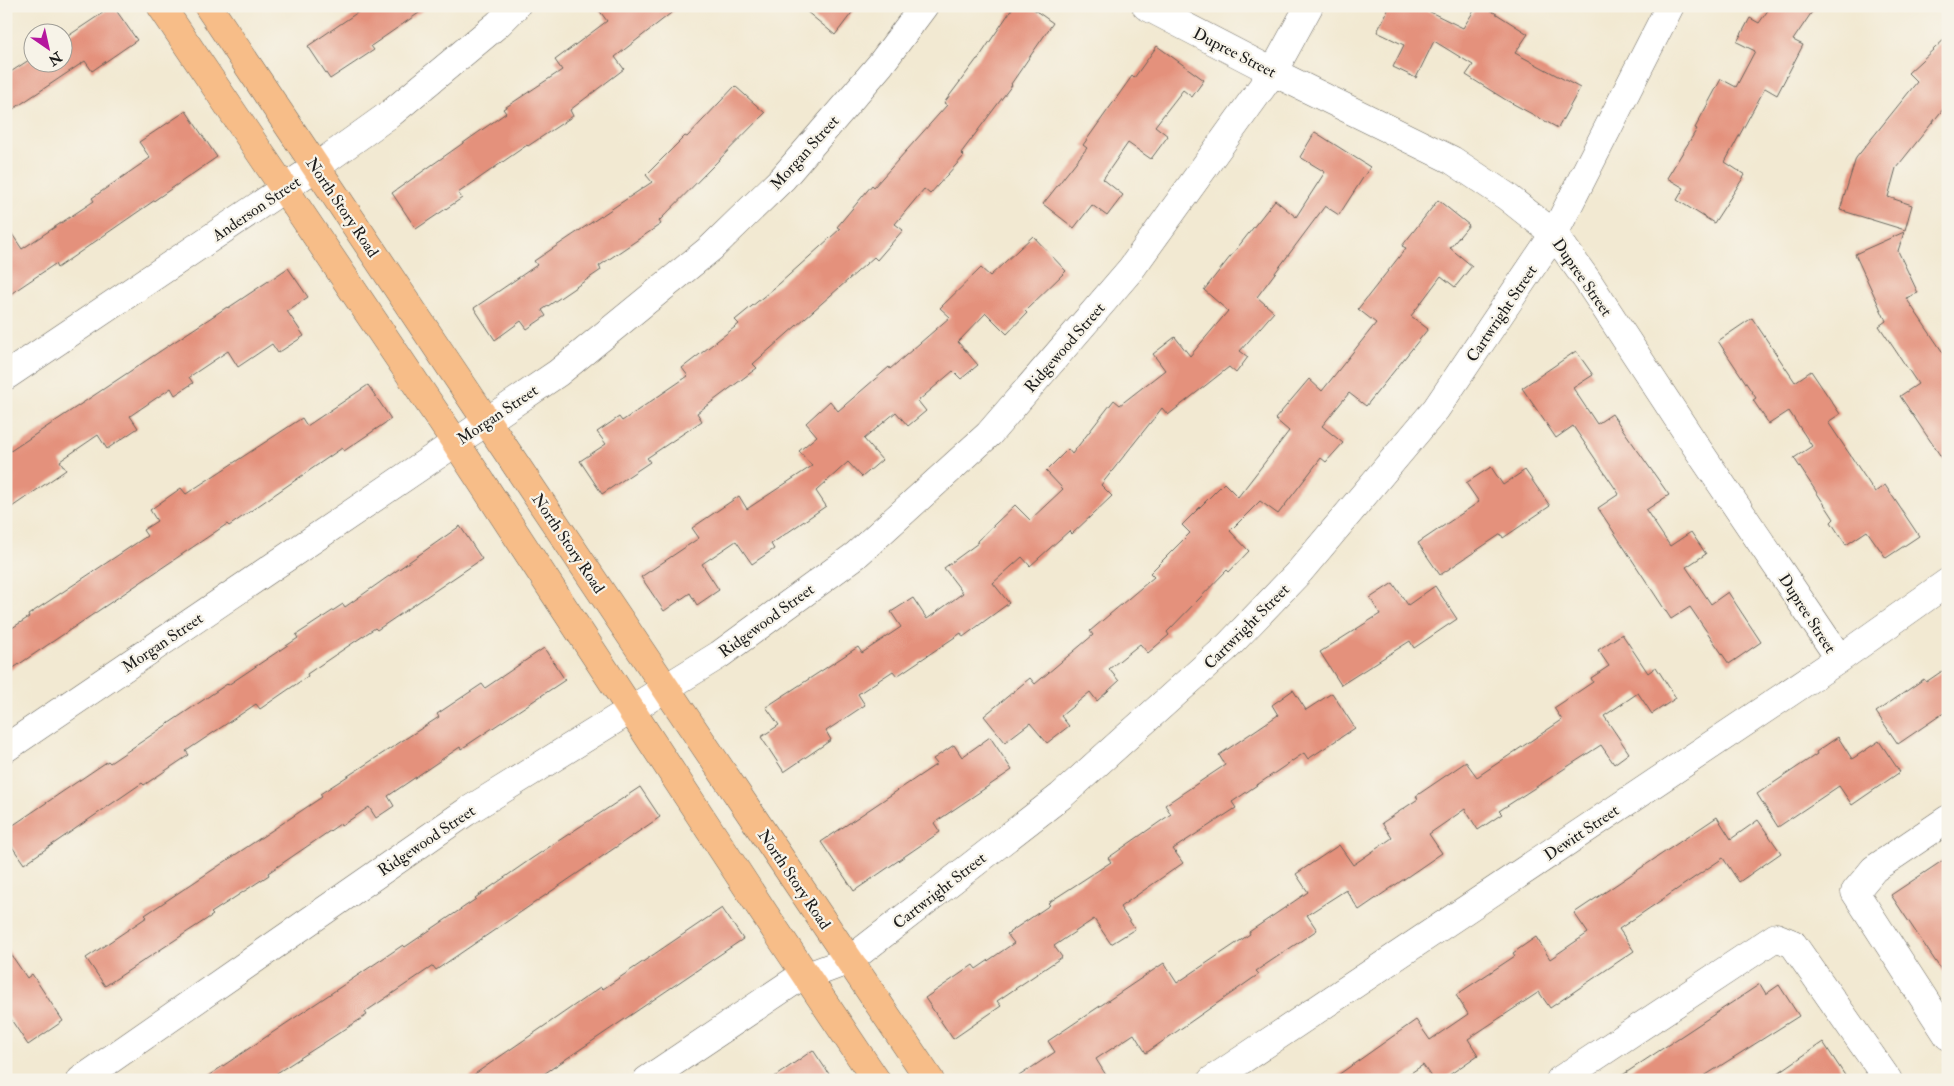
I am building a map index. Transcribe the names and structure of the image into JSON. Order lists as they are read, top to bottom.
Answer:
{
  "streets": {
    "main road": ["North Story Road"],
    "street": [
      "Dupree Street",
      "Morgan Street",
      "Anderson Street",
      "Cartwright Street",
      "Ridgewood Street",
      "Dewitt Street"
    ]
  },
  "crossings": [
    ["Dupree Street", "Cartwright Street"],
    ["Dupree Street", "Ridgewood Street"],
    ["Dupree Street", "Dewitt Street"],
    ["Morgan Street", "North Story Road"],
    ["North Story Road", "Anderson Street"],
    ["North Story Road", "Cartwright Street"],
    ["North Story Road", "Ridgewood Street"]
  ],
  "north": "bottom right"
}
